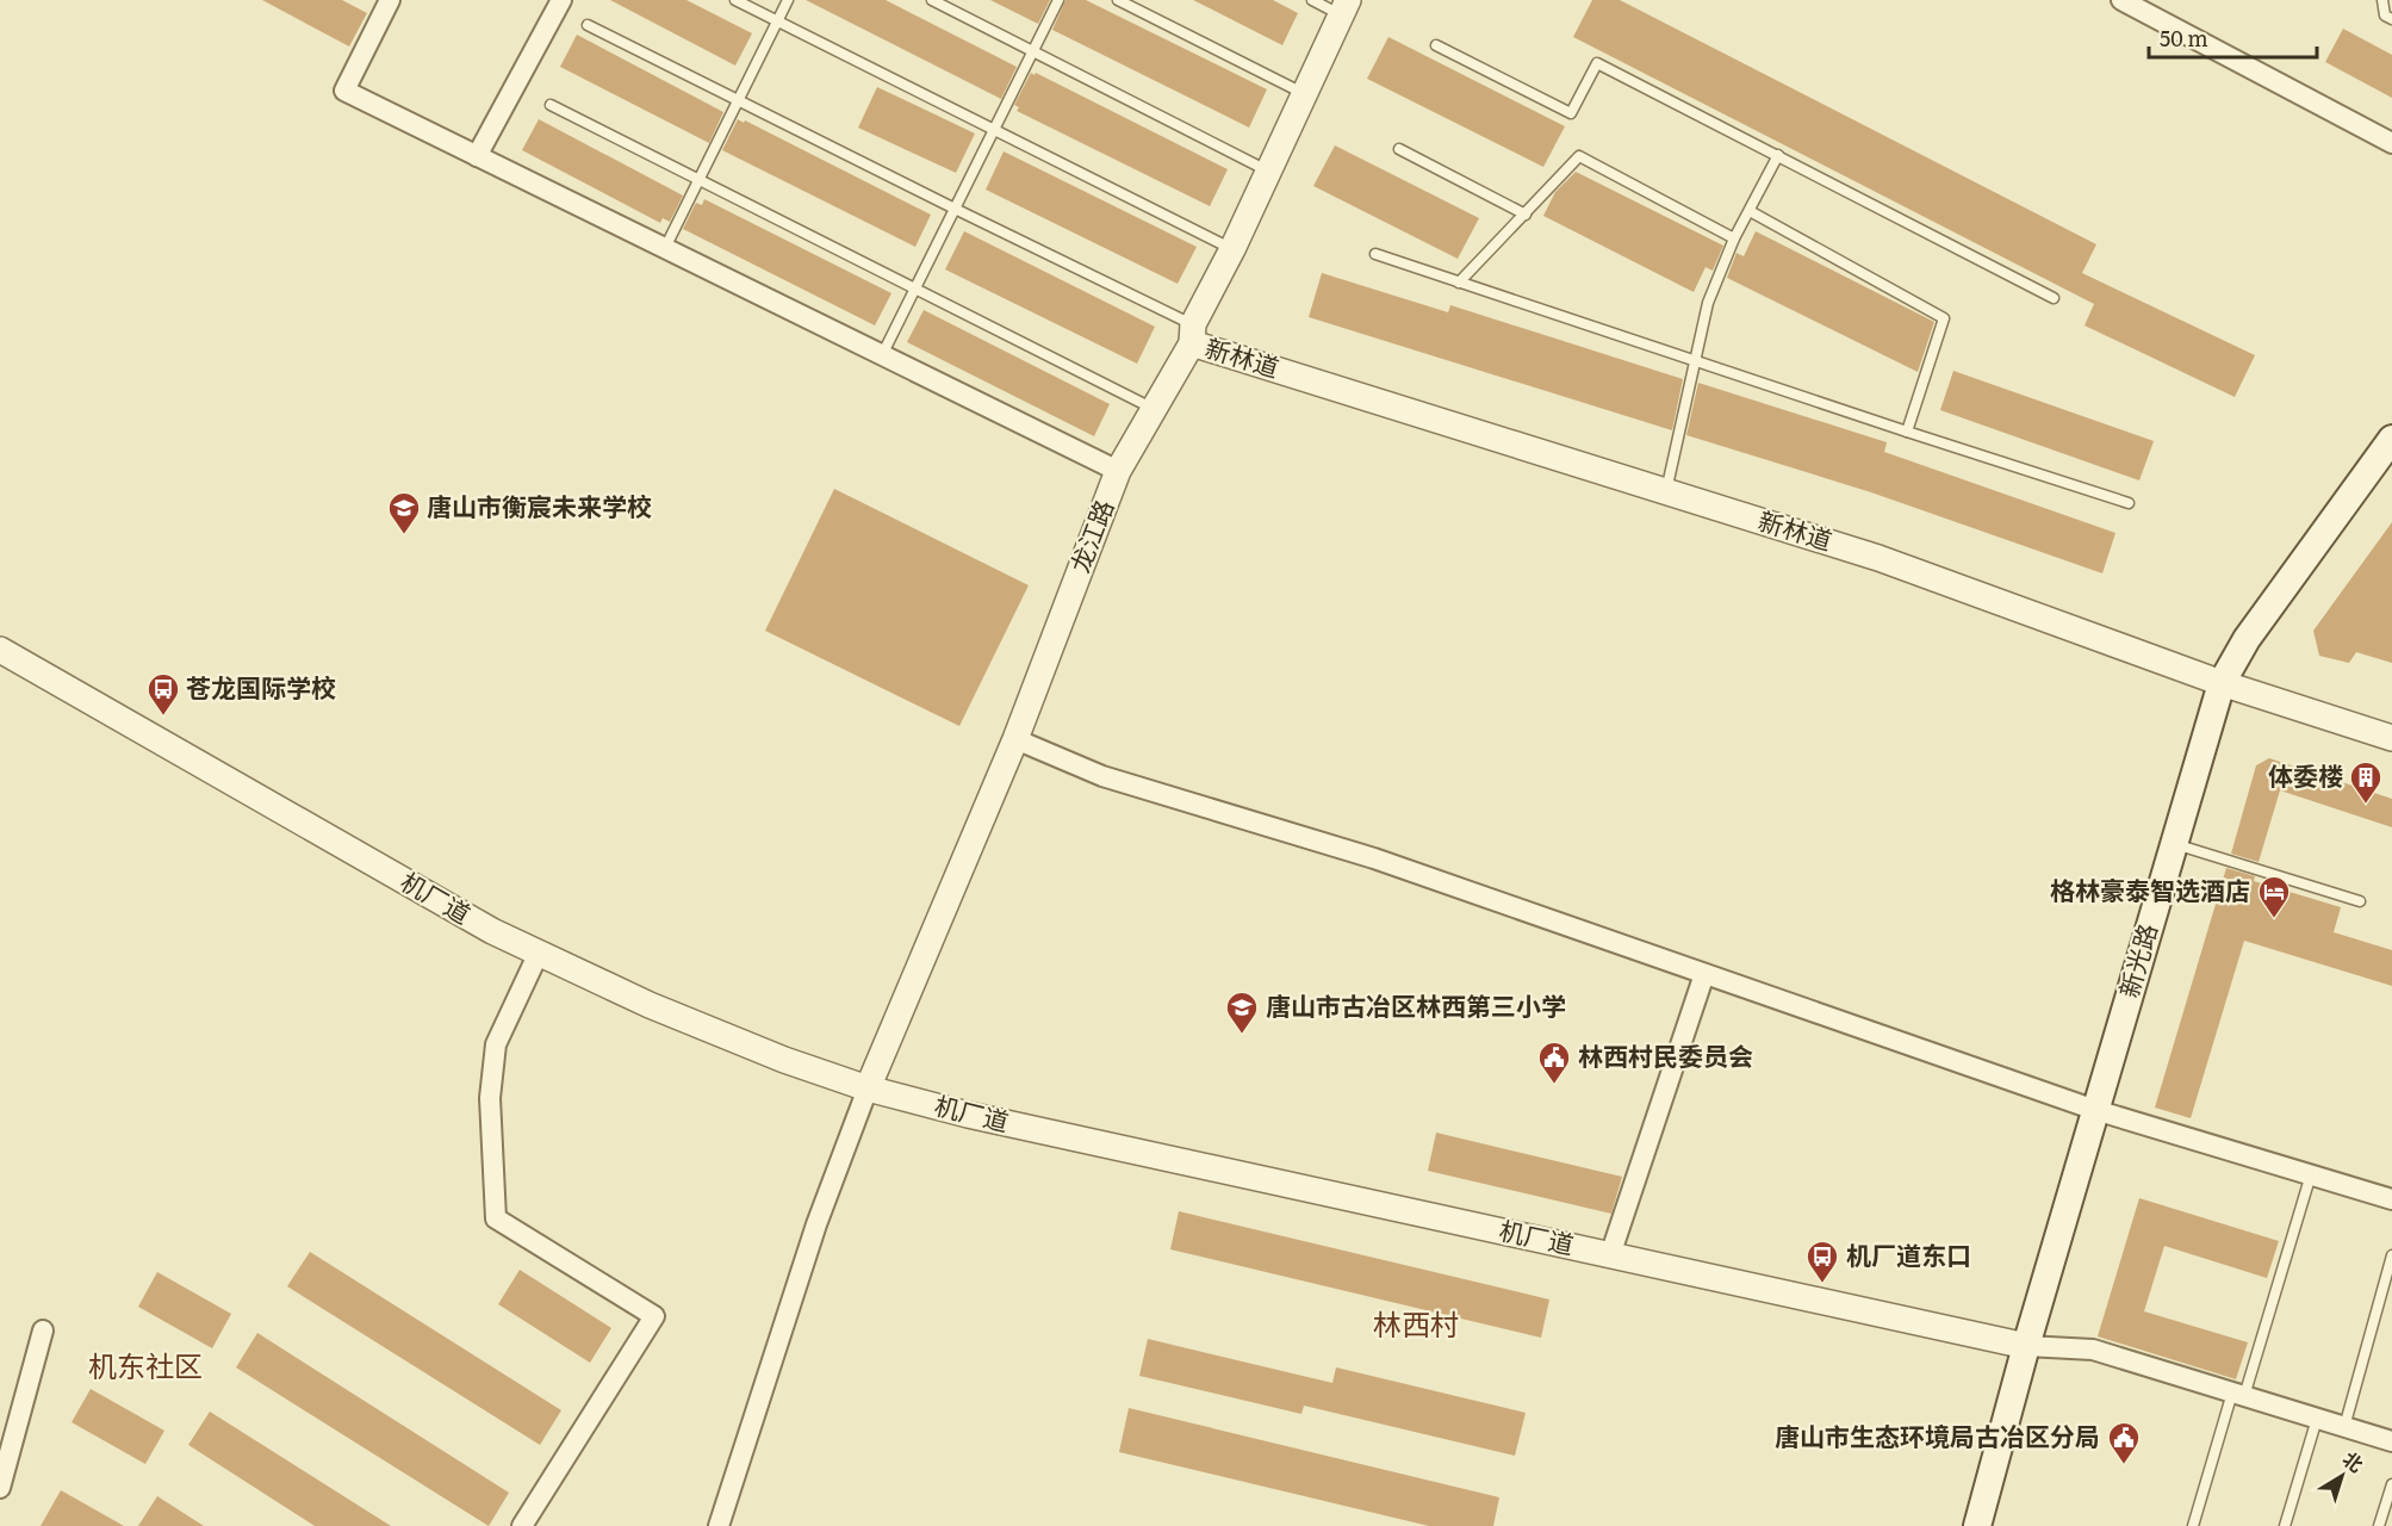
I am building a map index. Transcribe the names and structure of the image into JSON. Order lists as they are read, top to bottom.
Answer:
{
  "streets": {
    "main road": ["新光路"],
    "street": ["新林道", "龙江路", "机厂道"]
  },
  "crossings": [
    ["新林道", "龙江路"],
    ["新林道", "新光路"],
    ["龙江路", "机厂道"],
    ["机厂道", "新光路"]
  ],
  "districts": ["林西村", "机东社区"],
  "places": {
    "school or university": ["唐山市衡宸未来学校", "唐山市古冶区林西第三小学"],
    "bus stop": ["苍龙国际学校", "机厂道东口"],
    "building": ["体委楼"],
    "hotel": ["格林豪泰智选酒店"],
    "public building": ["林西村民委员会", "唐山市生态环境局古冶区分局"]
  },
  "scale_bar": "50 m",
  "north": "top right"
}
